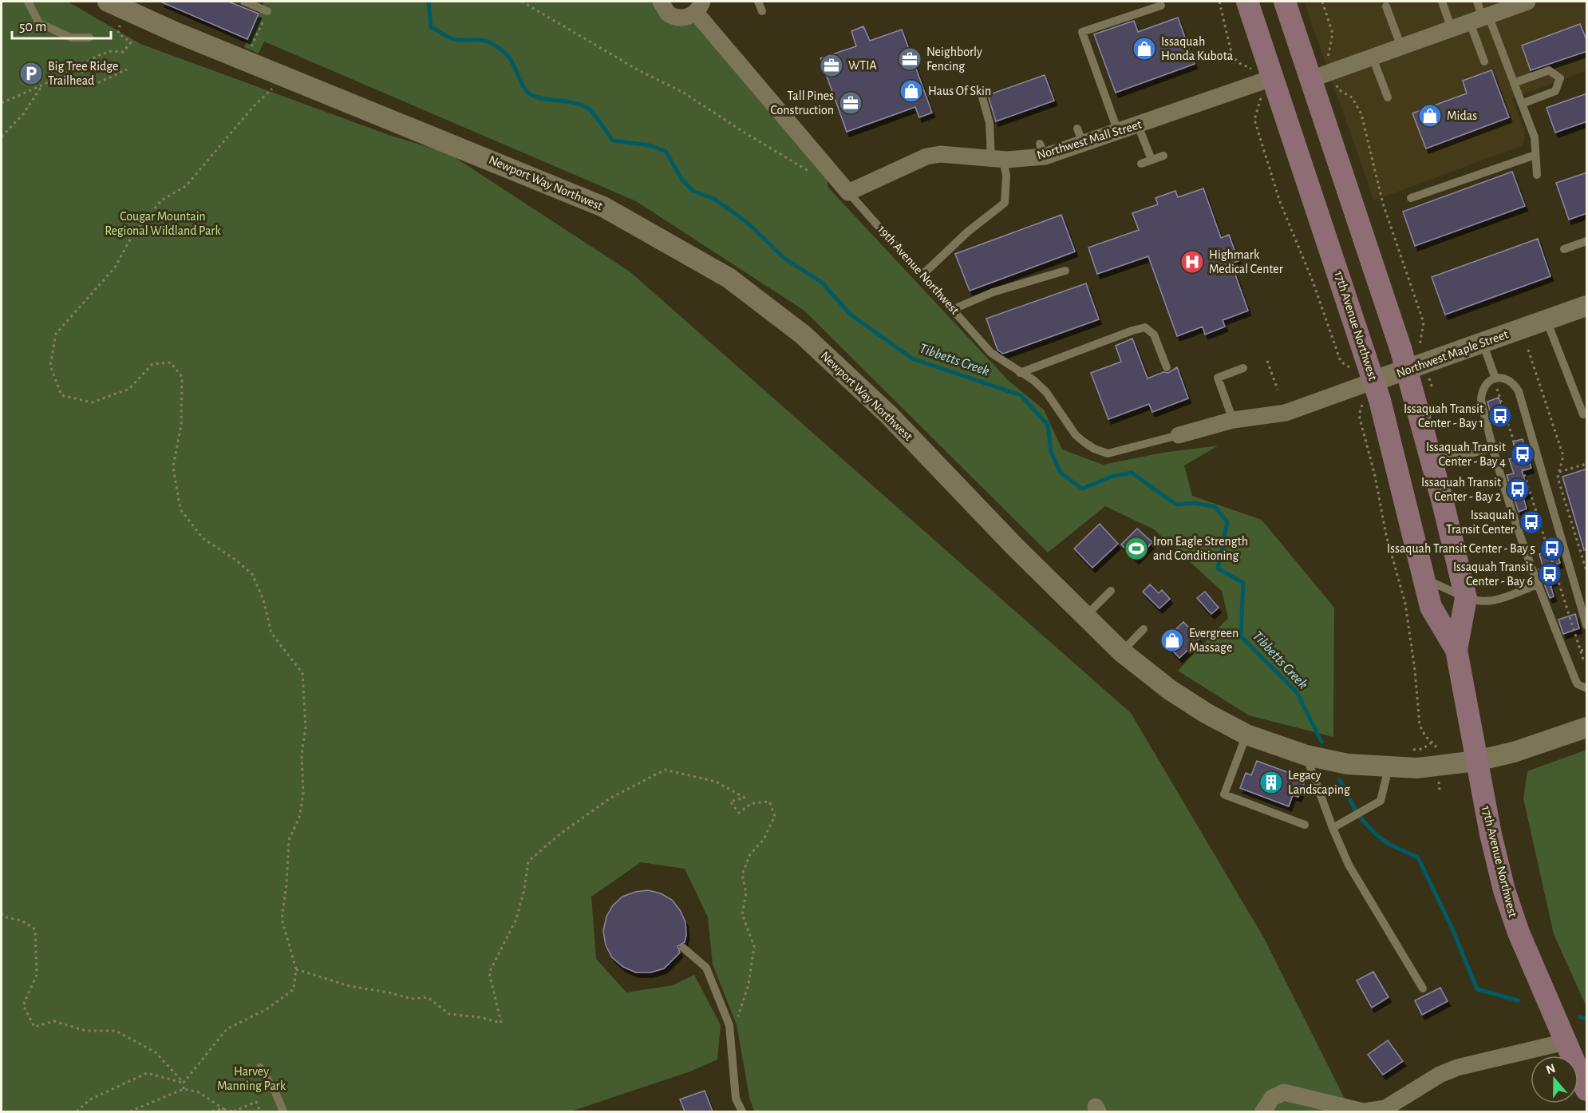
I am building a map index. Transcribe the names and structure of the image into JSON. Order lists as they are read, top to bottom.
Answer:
{
  "streets": {
    "main road": ["17th Avenue Northwest"],
    "street": [
      "Northwest Mall Street",
      "Newport Way Northwest",
      "19th Avenue Northwest",
      "Northwest Maple Street"
    ]
  },
  "crossings": [
    ["Northwest Mall Street", "19th Avenue Northwest"],
    ["Northwest Mall Street", "17th Avenue Northwest"],
    ["Newport Way Northwest", "17th Avenue Northwest"],
    ["19th Avenue Northwest", "Northwest Maple Street"],
    ["17th Avenue Northwest", "Northwest Maple Street"]
  ],
  "water": ["Tibbetts Creek"],
  "parks": ["Cougar Mountain Regional Wildland Park", "Harvey Manning Park"],
  "places": {
    "shop": [
      "Issaquah Honda Kubota",
      "Haus Of Skin",
      "Midas",
      "Evergreen Massage"
    ],
    "office": ["Neighborly Fencing", "WTIA", "Tall Pines Construction"],
    "parking": ["Big Tree Ridge Trailhead"],
    "hospital": ["Highmark Medical Center"],
    "bus stop": [
      "Issaquah Transit Center - Bay 1",
      "Issaquah Transit Center - Bay 4",
      "Issaquah Transit Center - Bay 2",
      "Issaquah Transit Center",
      "Issaquah Transit Center - Bay 5",
      "Issaquah Transit Center - Bay 6"
    ],
    "sports": ["Iron Eagle Strength and Conditioning"],
    "building": ["Legacy Landscaping"]
  },
  "scale_bar": "50 m",
  "north": "top"
}
